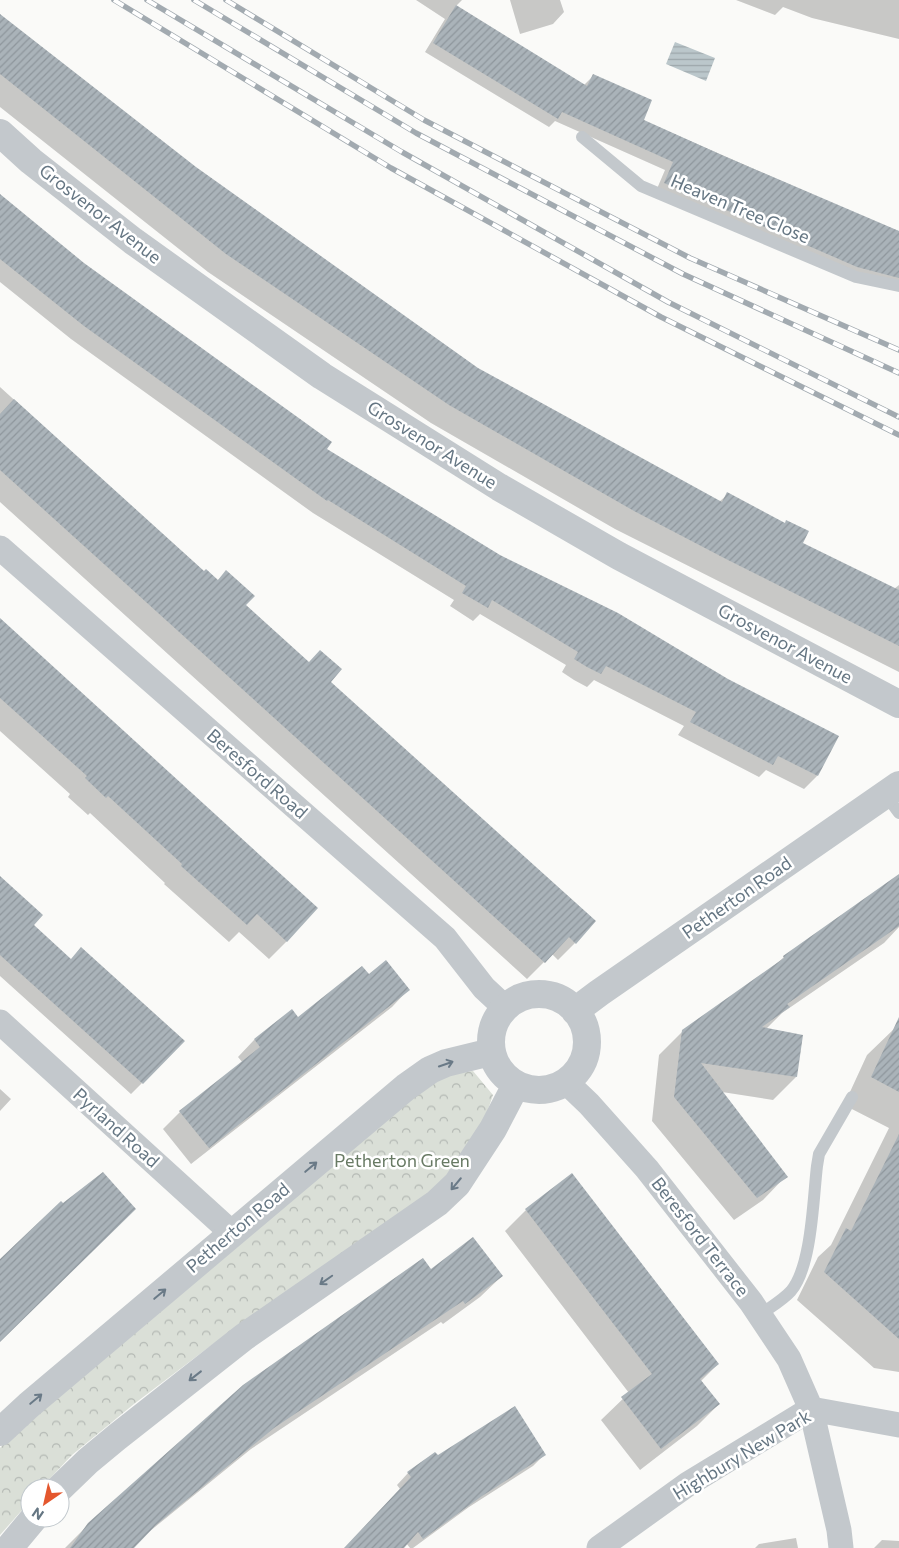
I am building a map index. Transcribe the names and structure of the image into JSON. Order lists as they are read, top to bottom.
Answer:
{
  "streets": {
    "street": [
      "Grosvenor Avenue",
      "Beresford Road",
      "Petherton Road",
      "Pyrland Road",
      "Beresford Terrace",
      "Highbury New Park"
    ],
    "lane": ["Heaven Tree Close"]
  },
  "crossings": [
    ["Beresford Road", "Petherton Road"],
    ["Beresford Road", "Beresford Terrace"],
    ["Petherton Road", "Pyrland Road"],
    ["Petherton Road", "Beresford Terrace"],
    ["Beresford Terrace", "Highbury New Park"]
  ],
  "parks": ["Petherton Green"],
  "north": "bottom left"
}
